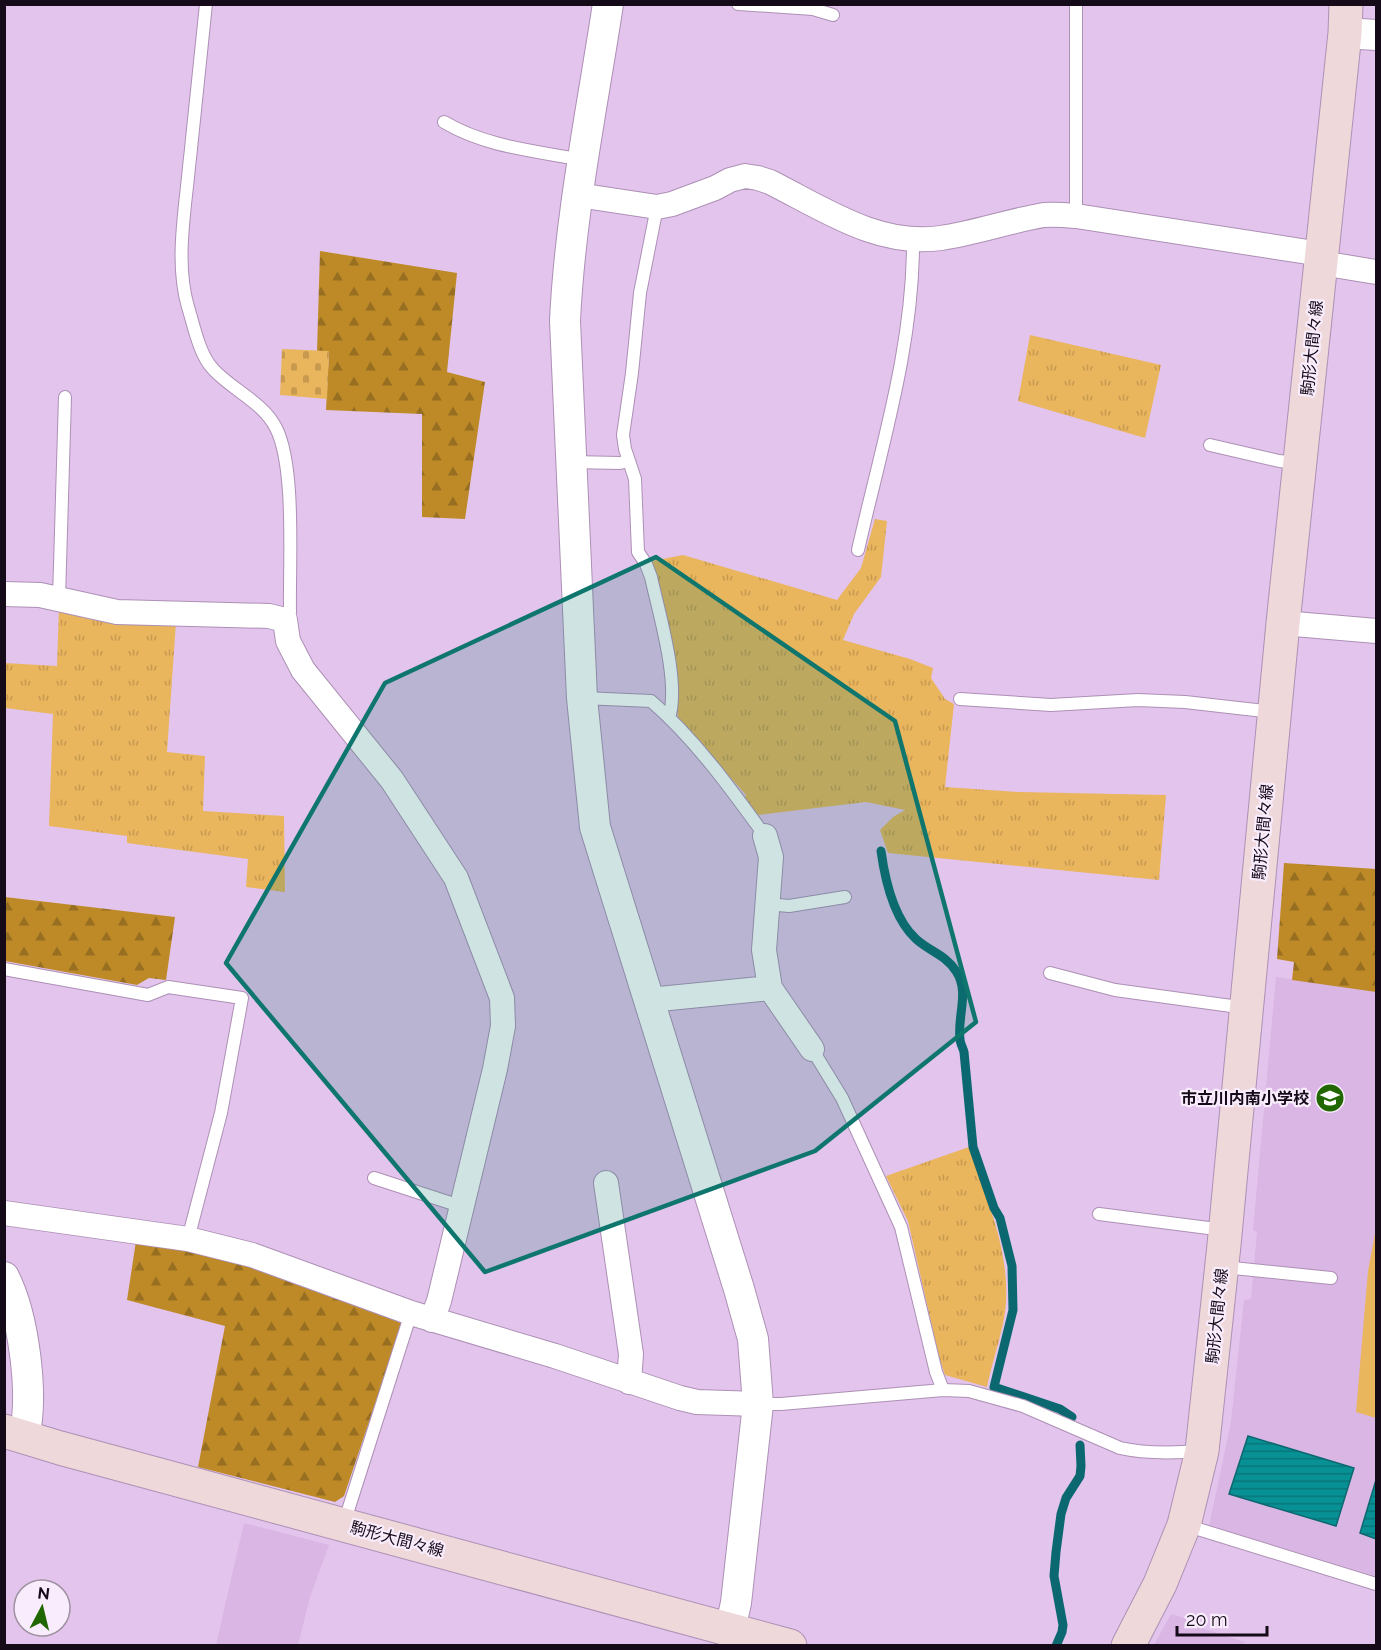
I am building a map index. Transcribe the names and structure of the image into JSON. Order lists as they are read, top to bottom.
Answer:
{
  "streets": {
    "main road": ["駒形大間々線"]
  },
  "places": {
    "school or university": ["市立川内南小学校"]
  },
  "scale_bar": "20 m",
  "north": "top"
}
